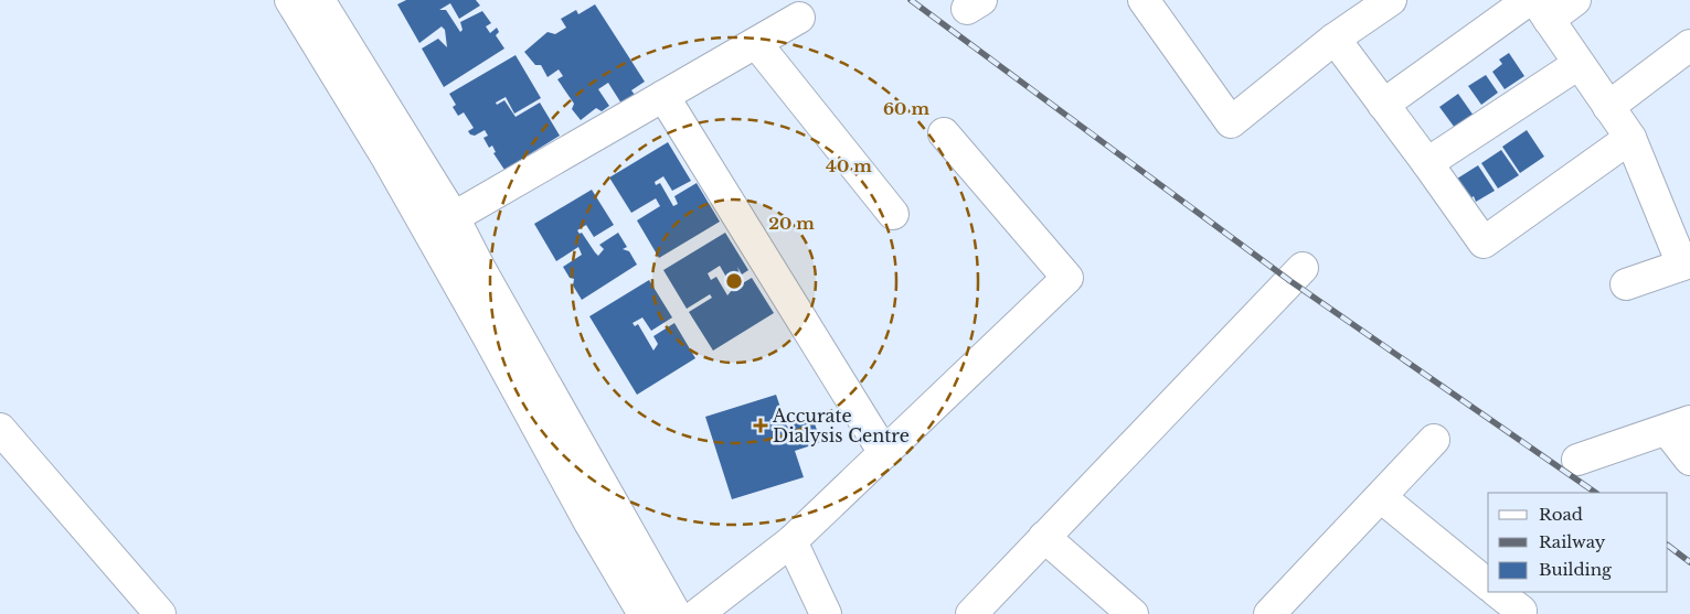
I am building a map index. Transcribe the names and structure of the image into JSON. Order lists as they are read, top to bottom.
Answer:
{
  "places": {
    "health": ["Accurate Dialysis Centre"]
  },
  "legend": ["Road", "Railway", "Building"],
  "rings": ["60 m", "40 m", "20 m"]
}
